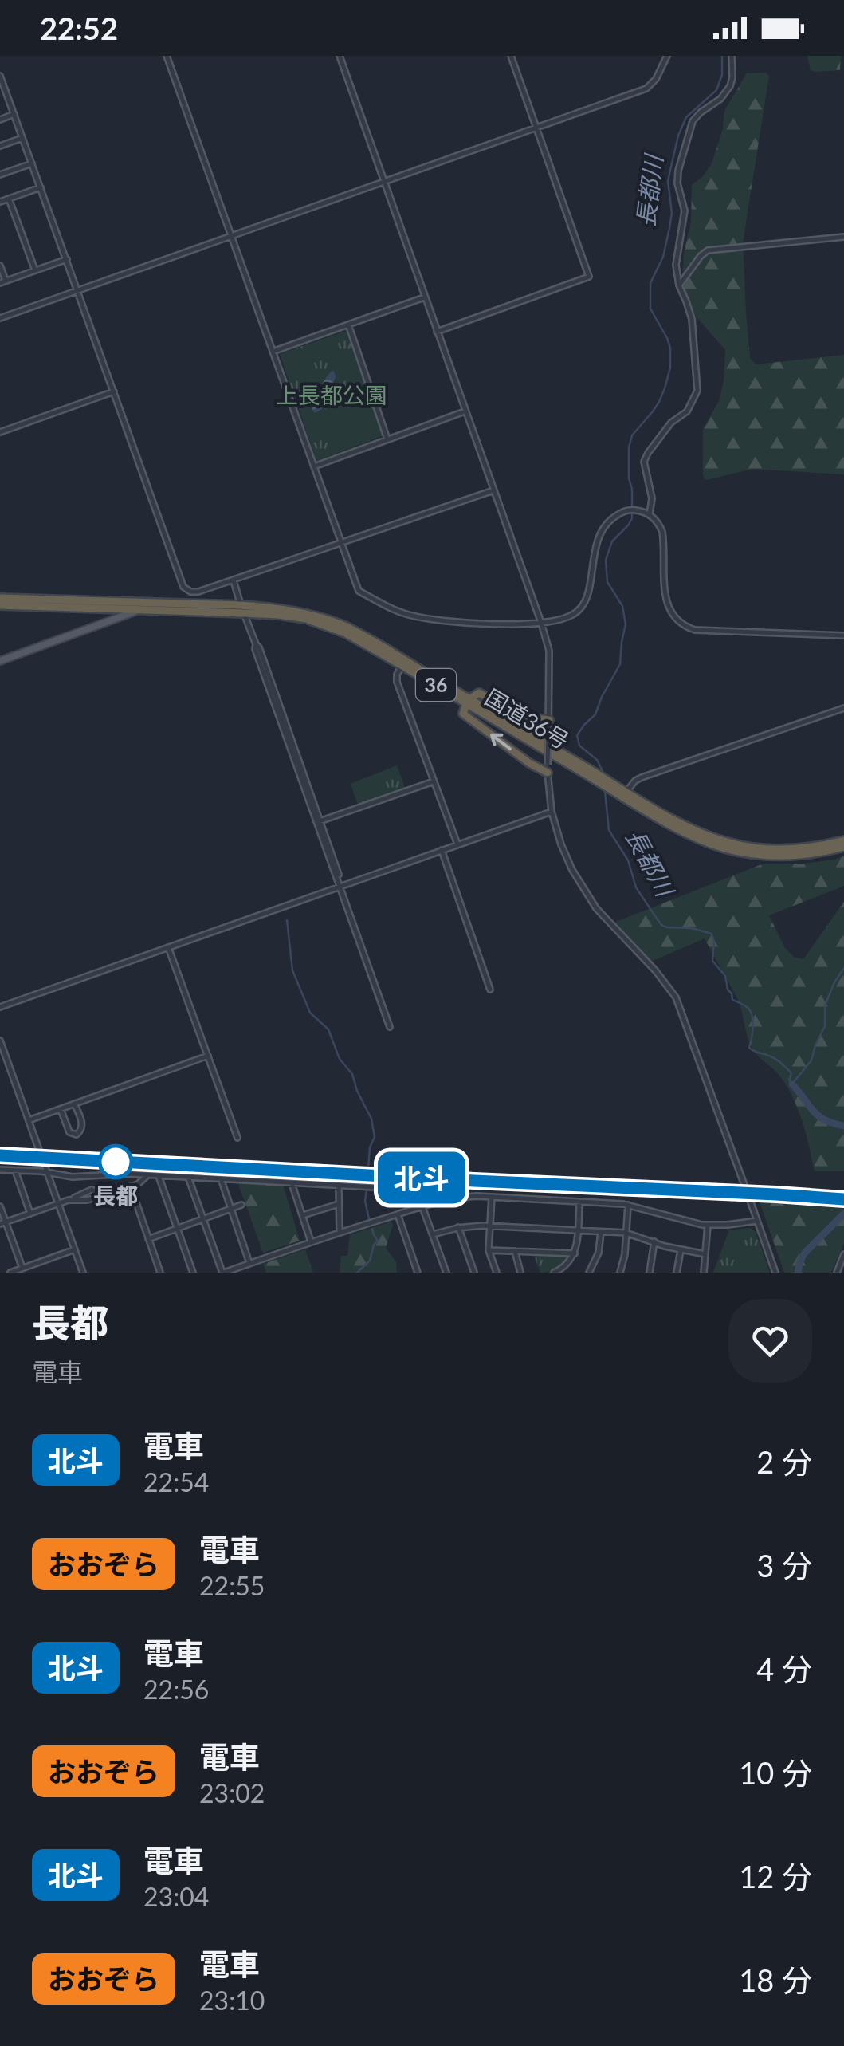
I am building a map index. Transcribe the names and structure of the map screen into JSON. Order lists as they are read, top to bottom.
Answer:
{
  "streets": {
    "highway": ["36", "国道36号"]
  },
  "crossings": [
    ["36", "国道36号"]
  ],
  "water": ["長都川"],
  "parks": ["上長都公園"],
  "places": ["長都"],
  "page": {
    "status": "22:52",
    "on_map": "北斗",
    "heading": ["長都", "電車"],
    "list": [
      {
        "mark": "北斗",
        "name": "電車",
        "note": "22:54",
        "value": "2 分"
      },
      {
        "mark": "おおぞら",
        "name": "電車",
        "note": "22:55",
        "value": "3 分"
      },
      {
        "mark": "北斗",
        "name": "電車",
        "note": "22:56",
        "value": "4 分"
      },
      {
        "mark": "おおぞら",
        "name": "電車",
        "note": "23:02",
        "value": "10 分"
      },
      {
        "mark": "北斗",
        "name": "電車",
        "note": "23:04",
        "value": "12 分"
      },
      {
        "mark": "おおぞら",
        "name": "電車",
        "note": "23:10",
        "value": "18 分"
      }
    ]
  }
}
